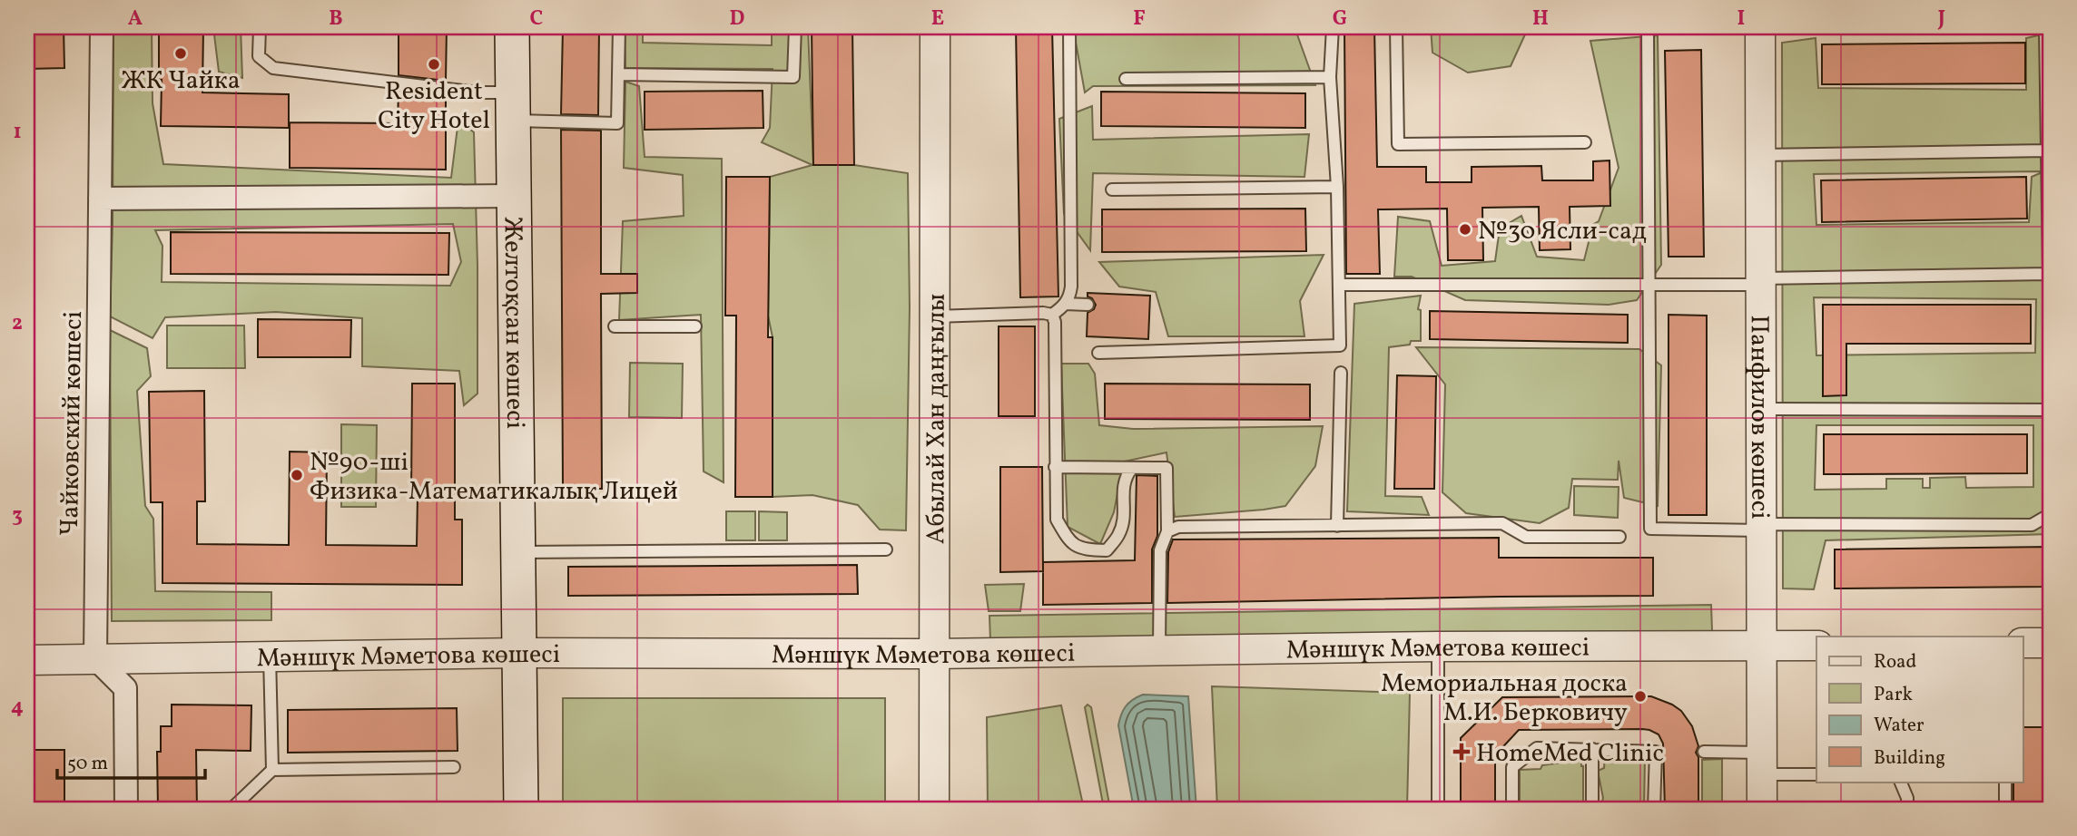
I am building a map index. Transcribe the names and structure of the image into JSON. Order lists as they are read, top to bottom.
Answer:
{
  "streets": {
    "main road": ["Желтоқсан көшесі"],
    "street": [
      "Абылай Хан даңғылы",
      "Панфилов көшесі",
      "Чайковский көшесі",
      "Мәншүк Мәметова көшесі"
    ]
  },
  "crossings": [
    ["Желтоқсан көшесі", "Мәншүк Мәметова көшесі"],
    ["Абылай Хан даңғылы", "Мәншүк Мәметова көшесі"],
    ["Панфилов көшесі", "Мәншүк Мәметова көшесі"],
    ["Чайковский көшесі", "Мәншүк Мәметова көшесі"]
  ],
  "places": {
    "other": [
      "ЖК Чайка",
      "Resident City Hotel",
      "№30 Ясли-сад",
      "№90-ші Физика-Математикалық Лицей",
      "Мемориальная доска М.И. Берковичу"
    ],
    "health": ["HomeMed Clinic"]
  },
  "legend": [
    "Road",
    "Park",
    "Water",
    "Building"
  ],
  "scale_bar": "50 m",
  "grid": {
    "columns": [
      "A",
      "B",
      "C",
      "D",
      "E",
      "F",
      "G",
      "H",
      "I",
      "J"
    ],
    "rows": [
      "1",
      "2",
      "3",
      "4"
    ]
  }
}
